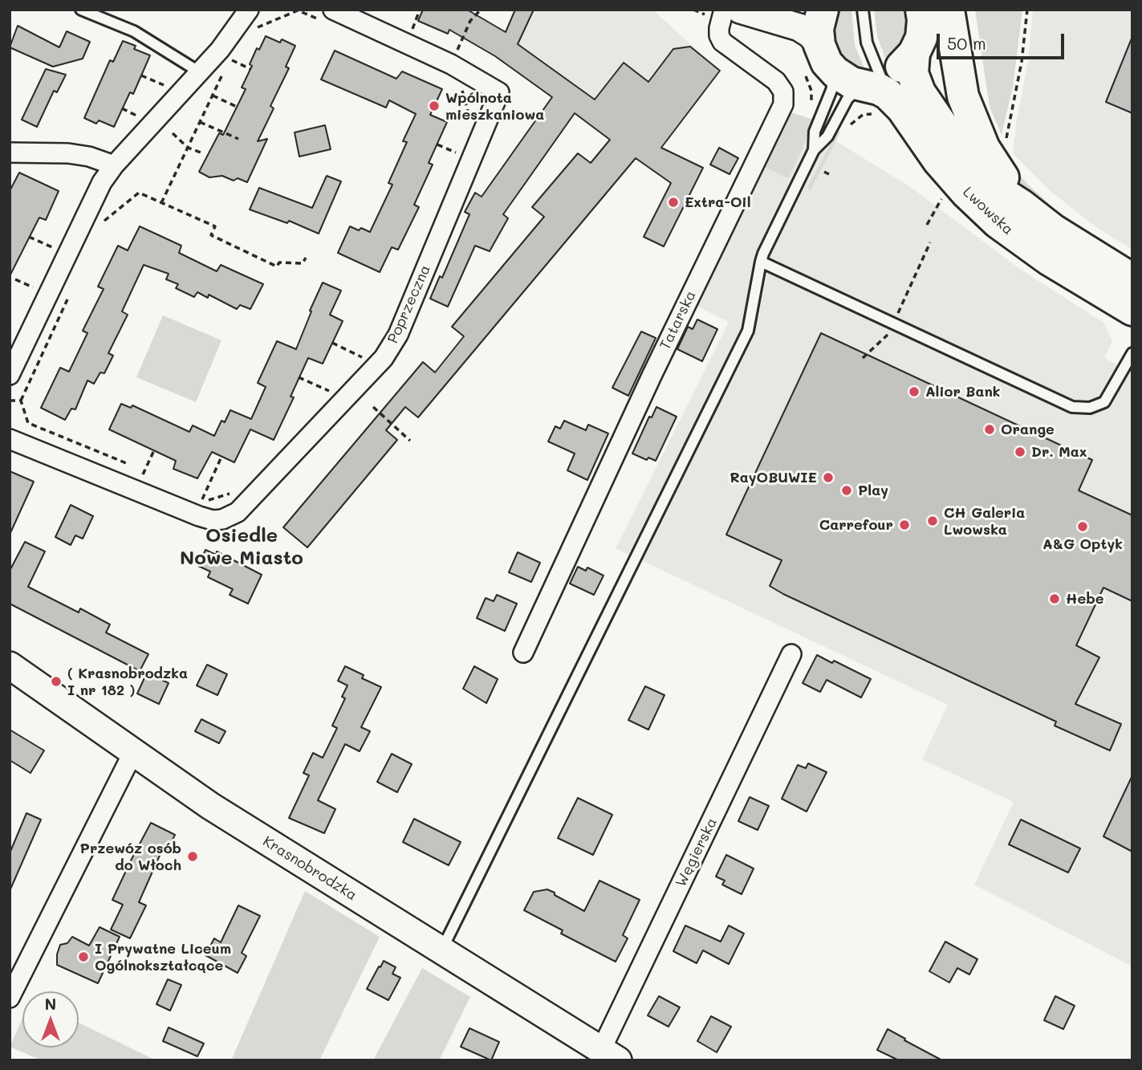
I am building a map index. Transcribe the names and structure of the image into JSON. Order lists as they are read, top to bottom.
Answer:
{
  "streets": {
    "highway": ["Lwowska"],
    "street": [
      "Poprzeczna",
      "Tatarska",
      "Węgierska",
      "Krasnobrodzka"
    ]
  },
  "crossings": [
    ["Węgierska", "Krasnobrodzka"]
  ],
  "districts": ["Osiedle Nowe Miasto"],
  "places": [
    "Wpólnota mieszkaniowa",
    "Extra-Oil",
    "Alior Bank",
    "Orange",
    "Dr. Max",
    "RayOBUWIE",
    "Play",
    "CH Galeria Lwowska",
    "Carrefour",
    "A&G Optyk",
    "Hebe",
    "( Krasnobrodzka I nr 182 )",
    "Przewóz osób do Włoch",
    "I Prywatne Liceum Ogólnokształcące"
  ],
  "scale_bar": "50 m",
  "north": "top"
}
